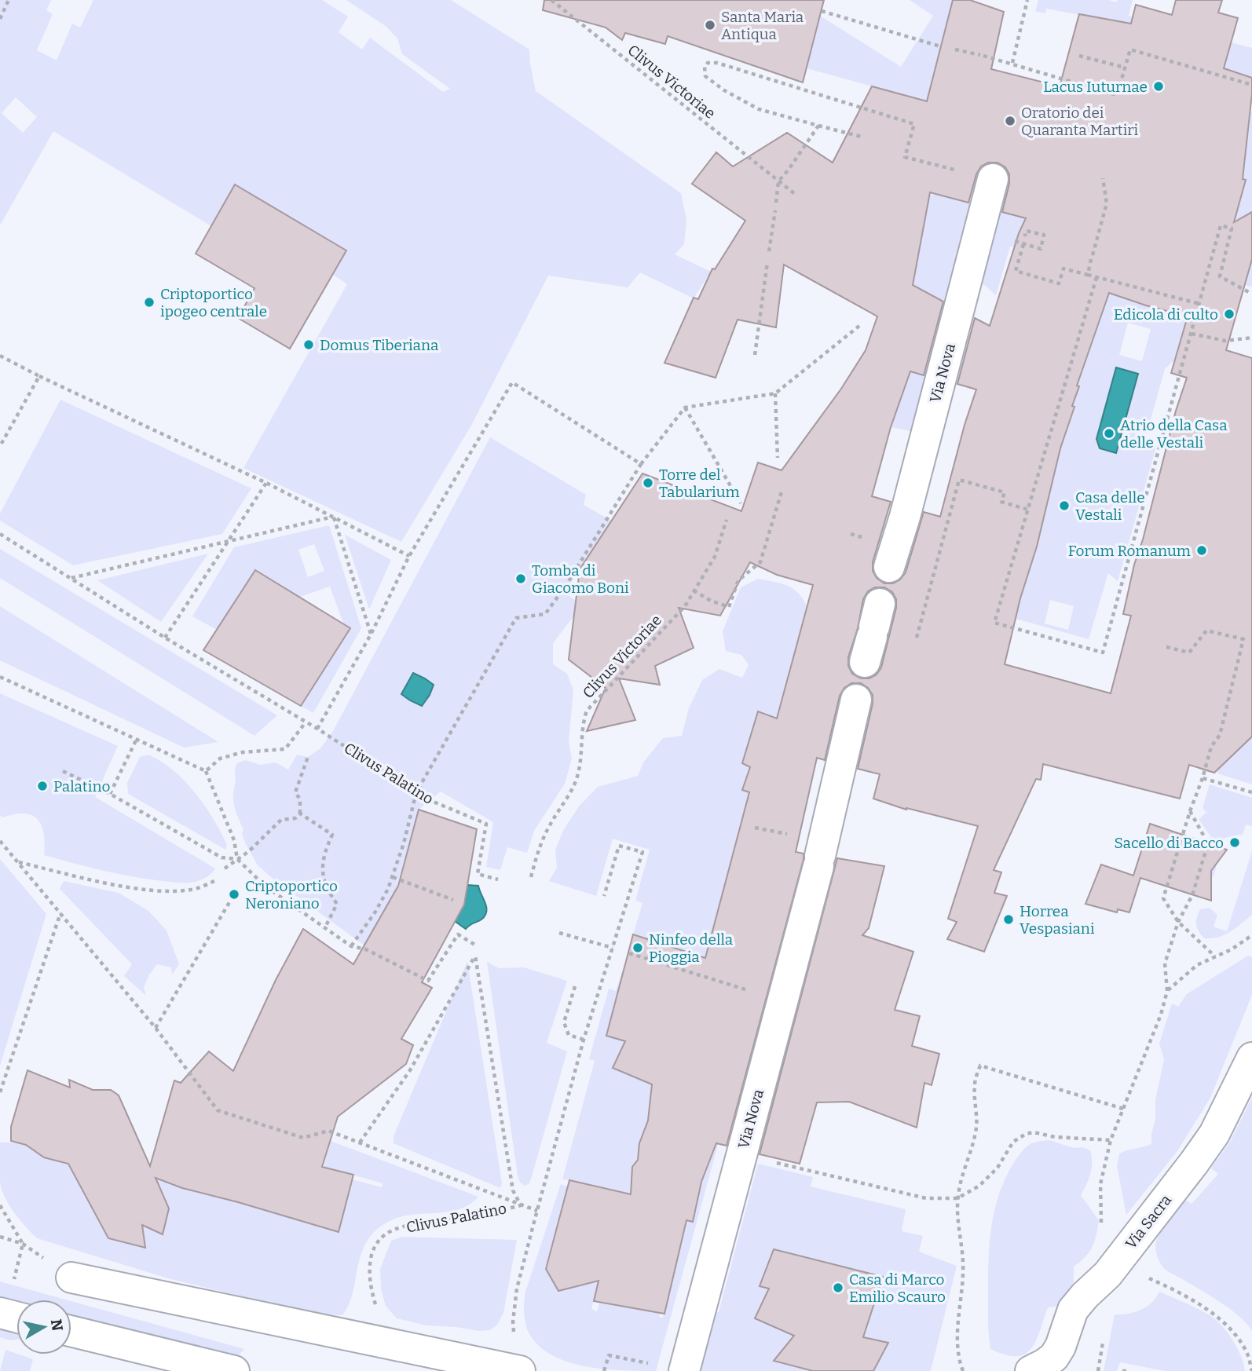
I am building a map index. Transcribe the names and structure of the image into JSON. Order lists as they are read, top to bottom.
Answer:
{
  "streets": {
    "street": ["Via Nova", "Via Sacra"],
    "path": ["Clivus Victoriae", "Clivus Palatino"]
  },
  "places": [
    "Santa Maria Antiqua",
    "Lacus Iuturnae",
    "Oratorio dei Quaranta Martiri",
    "Criptoportico ipogeo centrale",
    "Edicola di culto",
    "Domus Tiberiana",
    "Atrio della Casa delle Vestali",
    "Torre del Tabularium",
    "Casa delle Vestali",
    "Forum Romanum",
    "Tomba di Giacomo Boni",
    "Palatino",
    "Sacello di Bacco",
    "Criptoportico Neroniano",
    "Horrea Vespasiani",
    "Ninfeo della Pioggia",
    "Casa di Marco Emilio Scauro"
  ],
  "north": "right"
}
